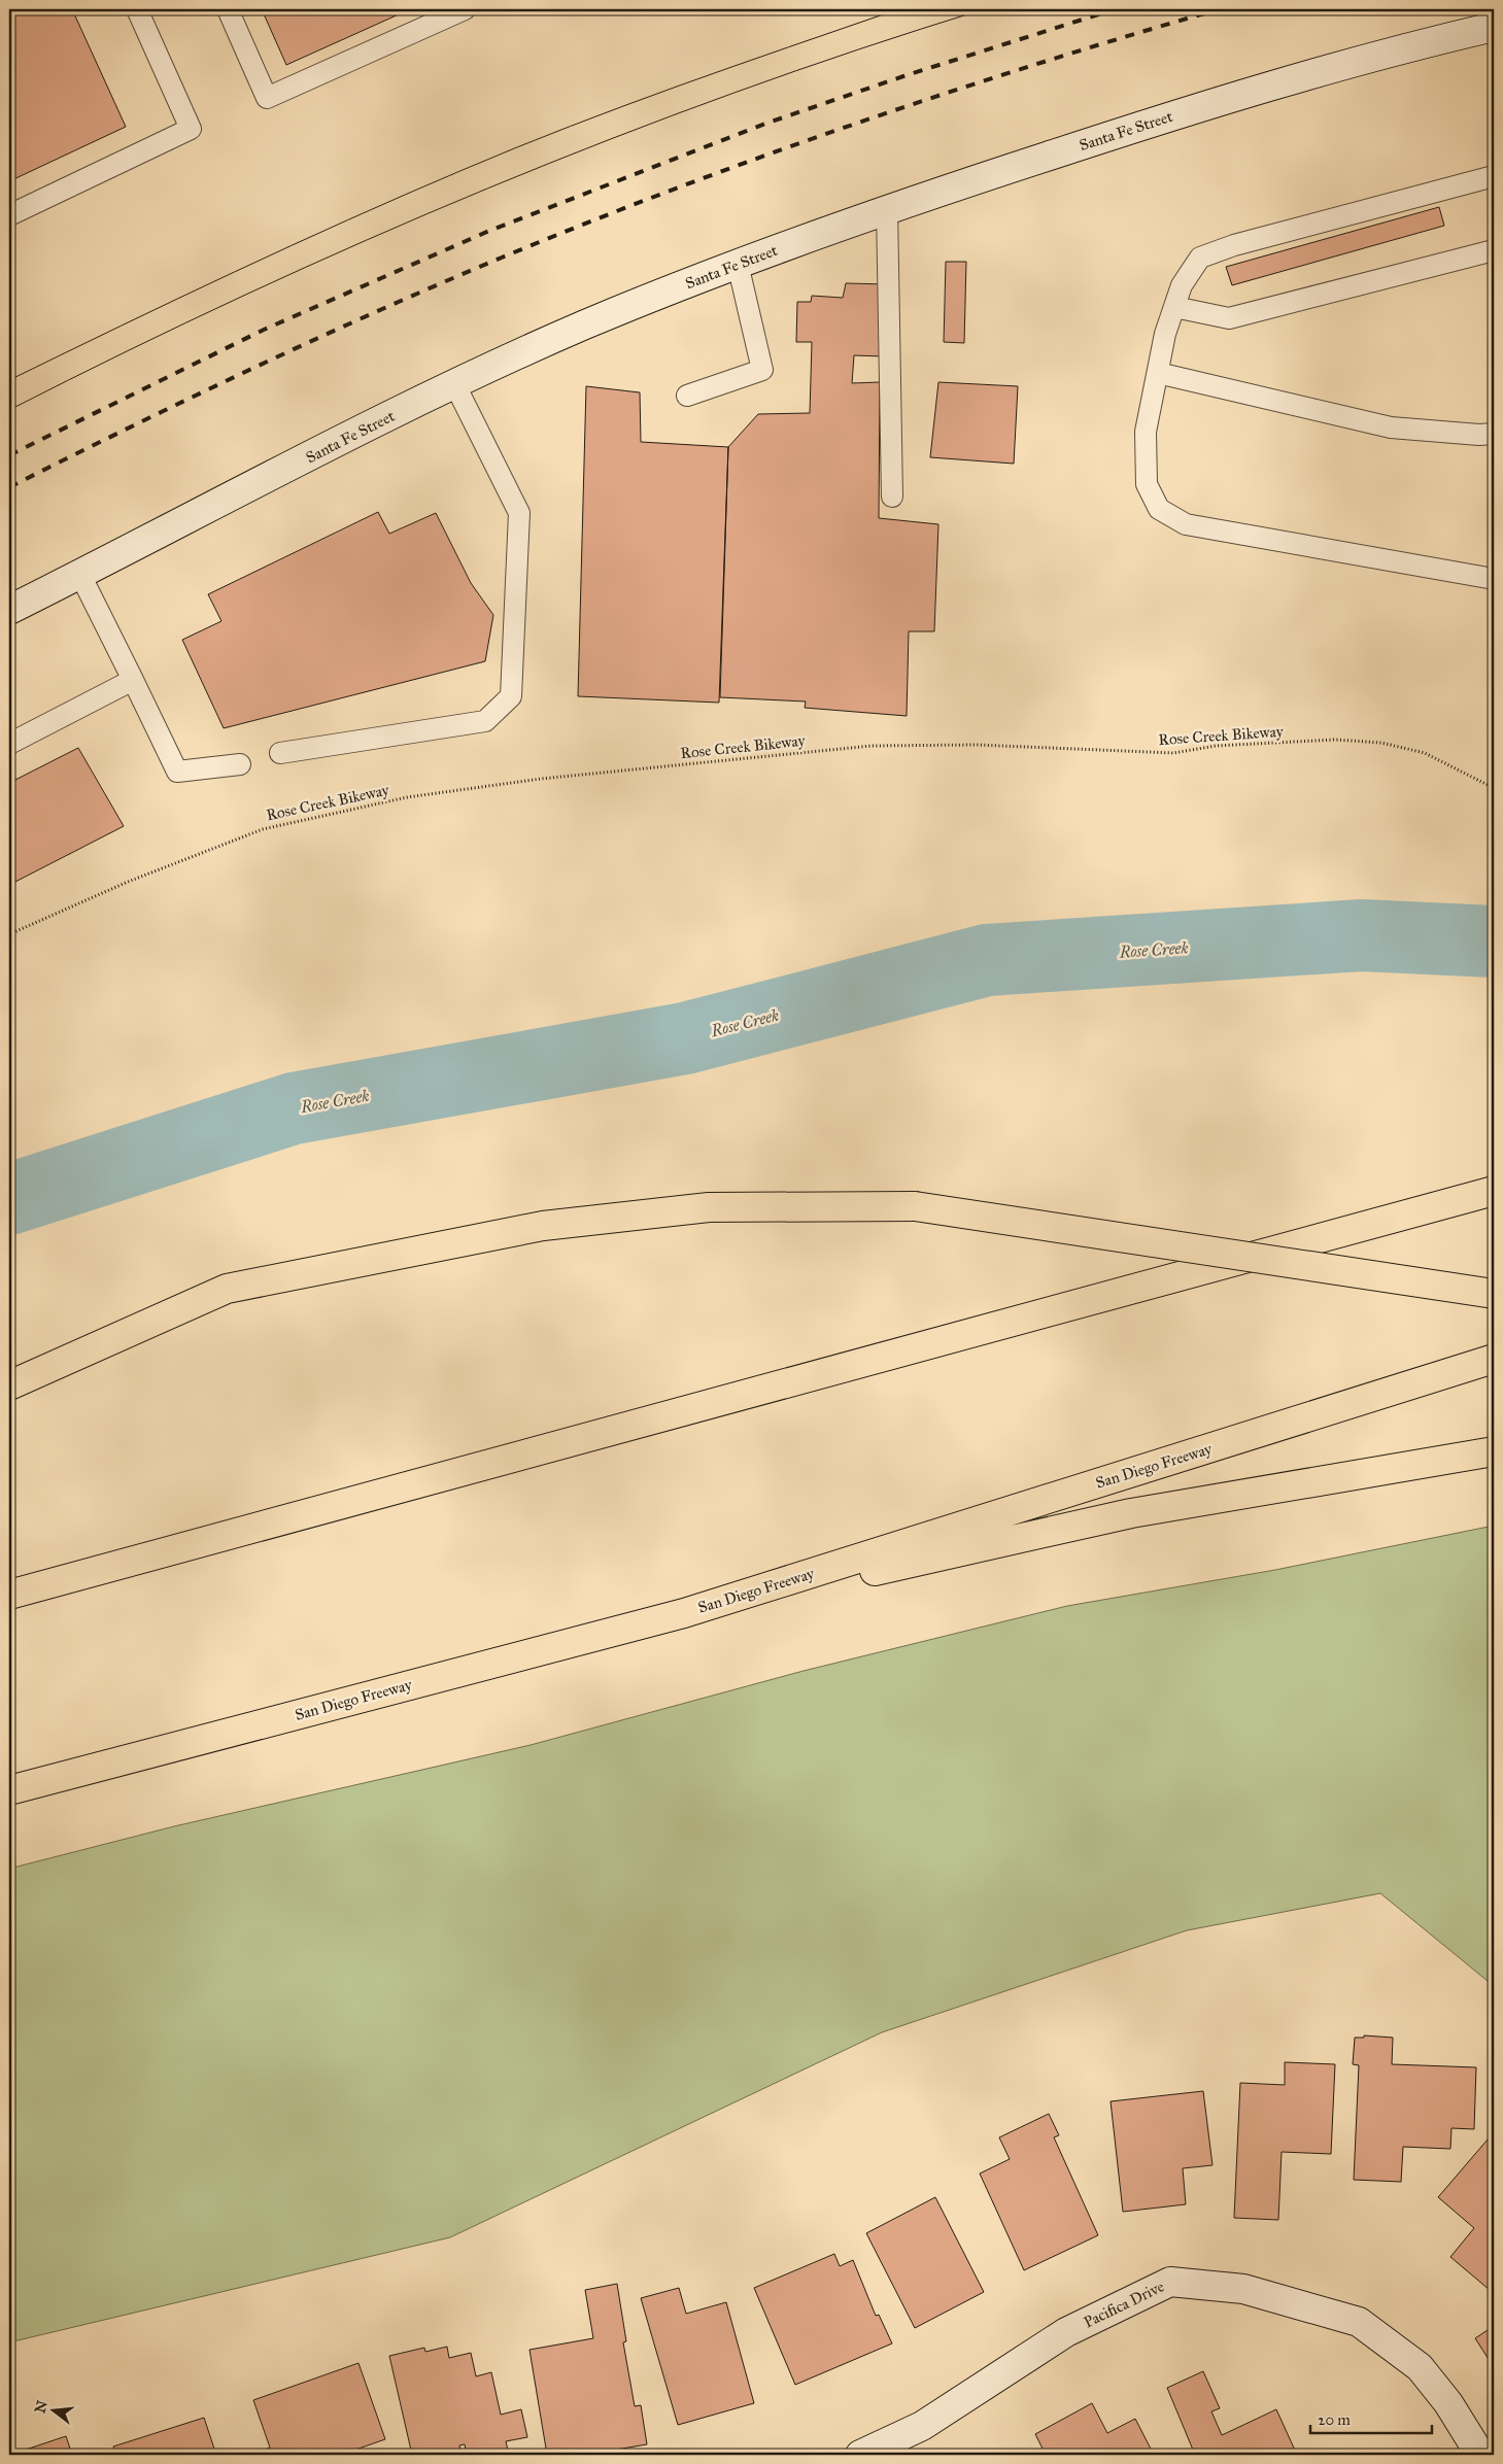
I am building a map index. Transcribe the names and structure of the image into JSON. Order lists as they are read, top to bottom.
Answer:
{
  "streets": {
    "highway": ["San Diego Freeway"],
    "street": ["Santa Fe Street", "Pacifica Drive"],
    "path": ["Rose Creek Bikeway"]
  },
  "water": ["Rose Creek"],
  "scale_bar": "20 m",
  "north": "left"
}
